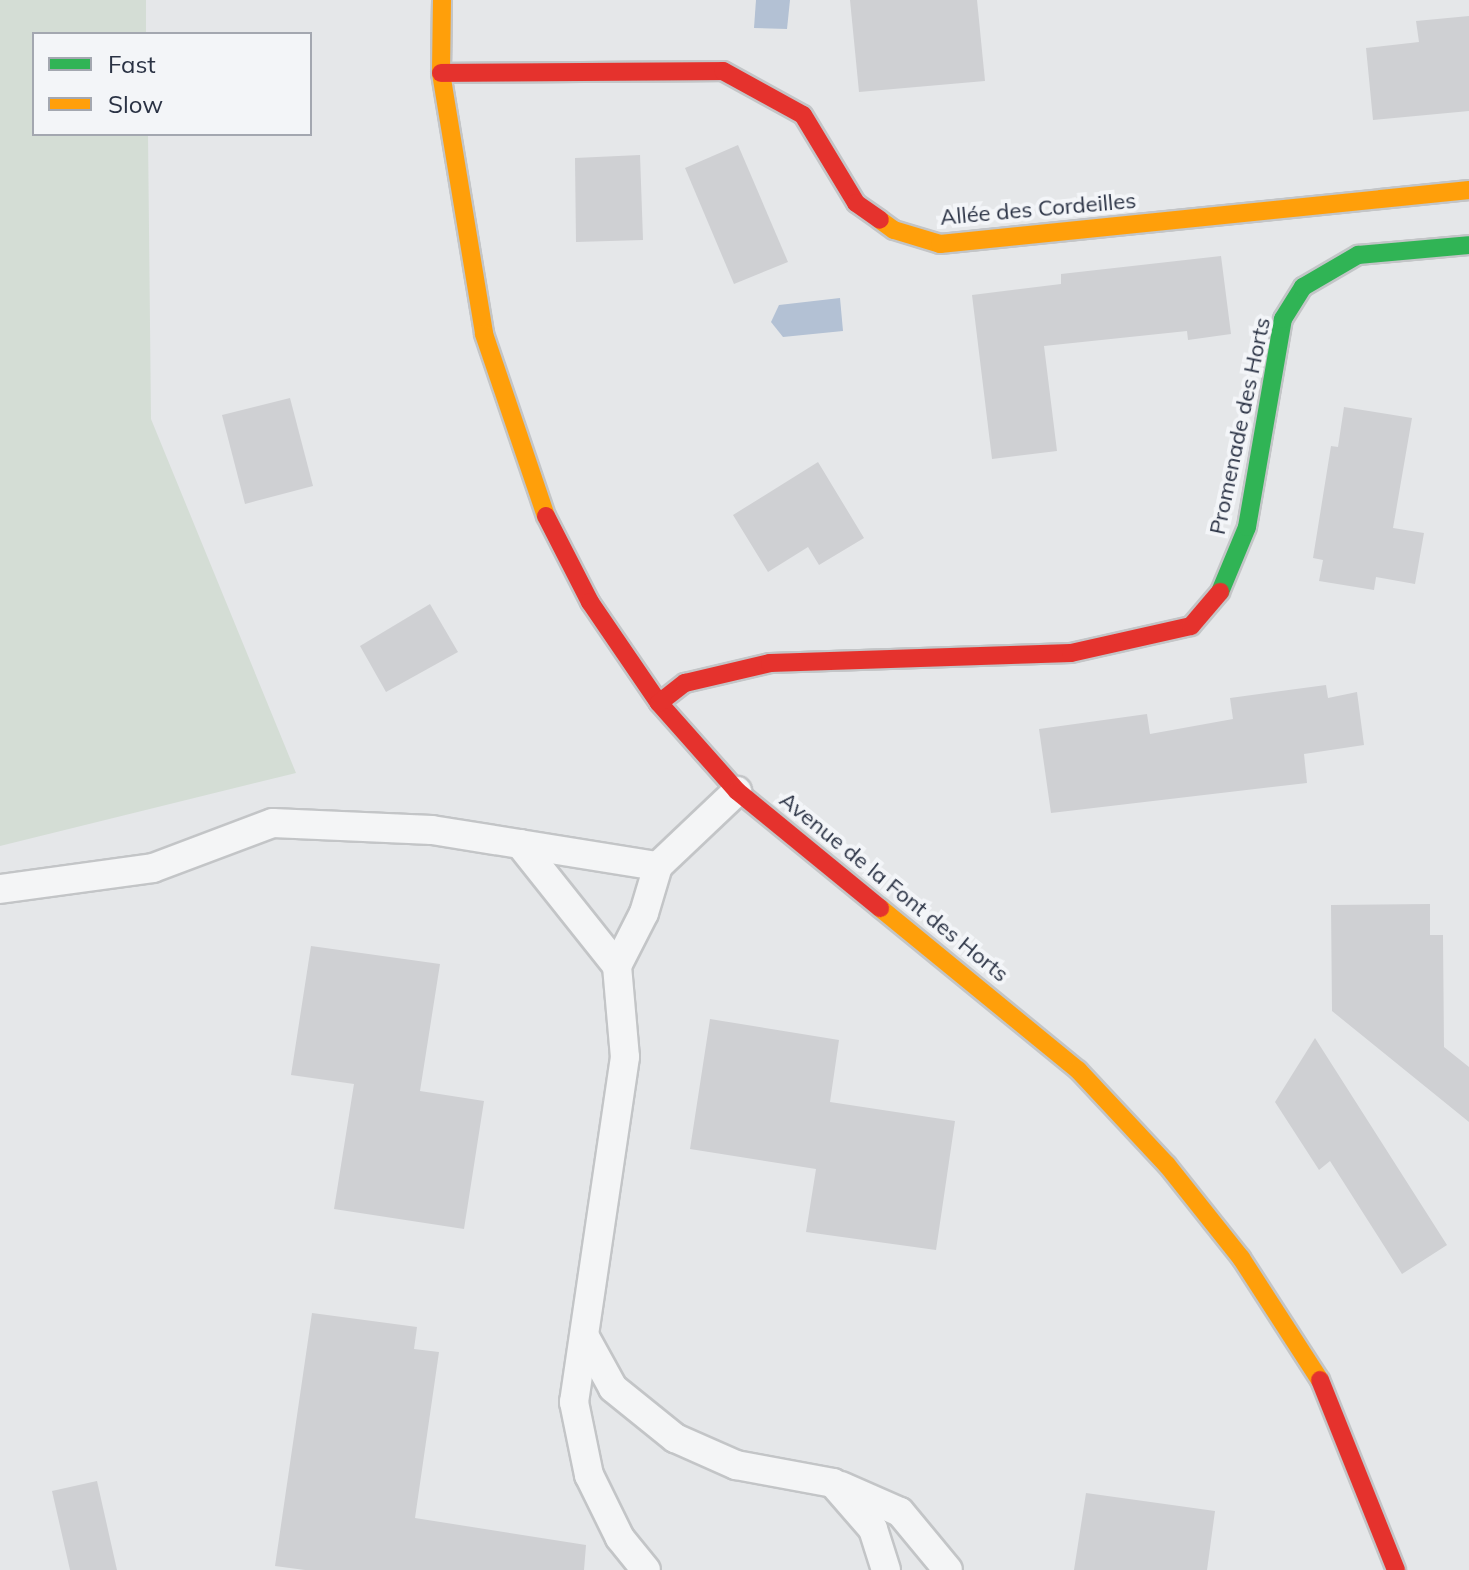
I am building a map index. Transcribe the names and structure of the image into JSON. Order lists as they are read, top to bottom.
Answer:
{
  "streets": {
    "street": ["Allée des Cordeilles", "Promenade des Horts", "Avenue de la Font des Horts"]
  },
  "crossings": [
    ["Allée des Cordeilles", "Avenue de la Font des Horts"],
    ["Promenade des Horts", "Avenue de la Font des Horts"]
  ],
  "legend": ["Fast", "Slow"]
}
